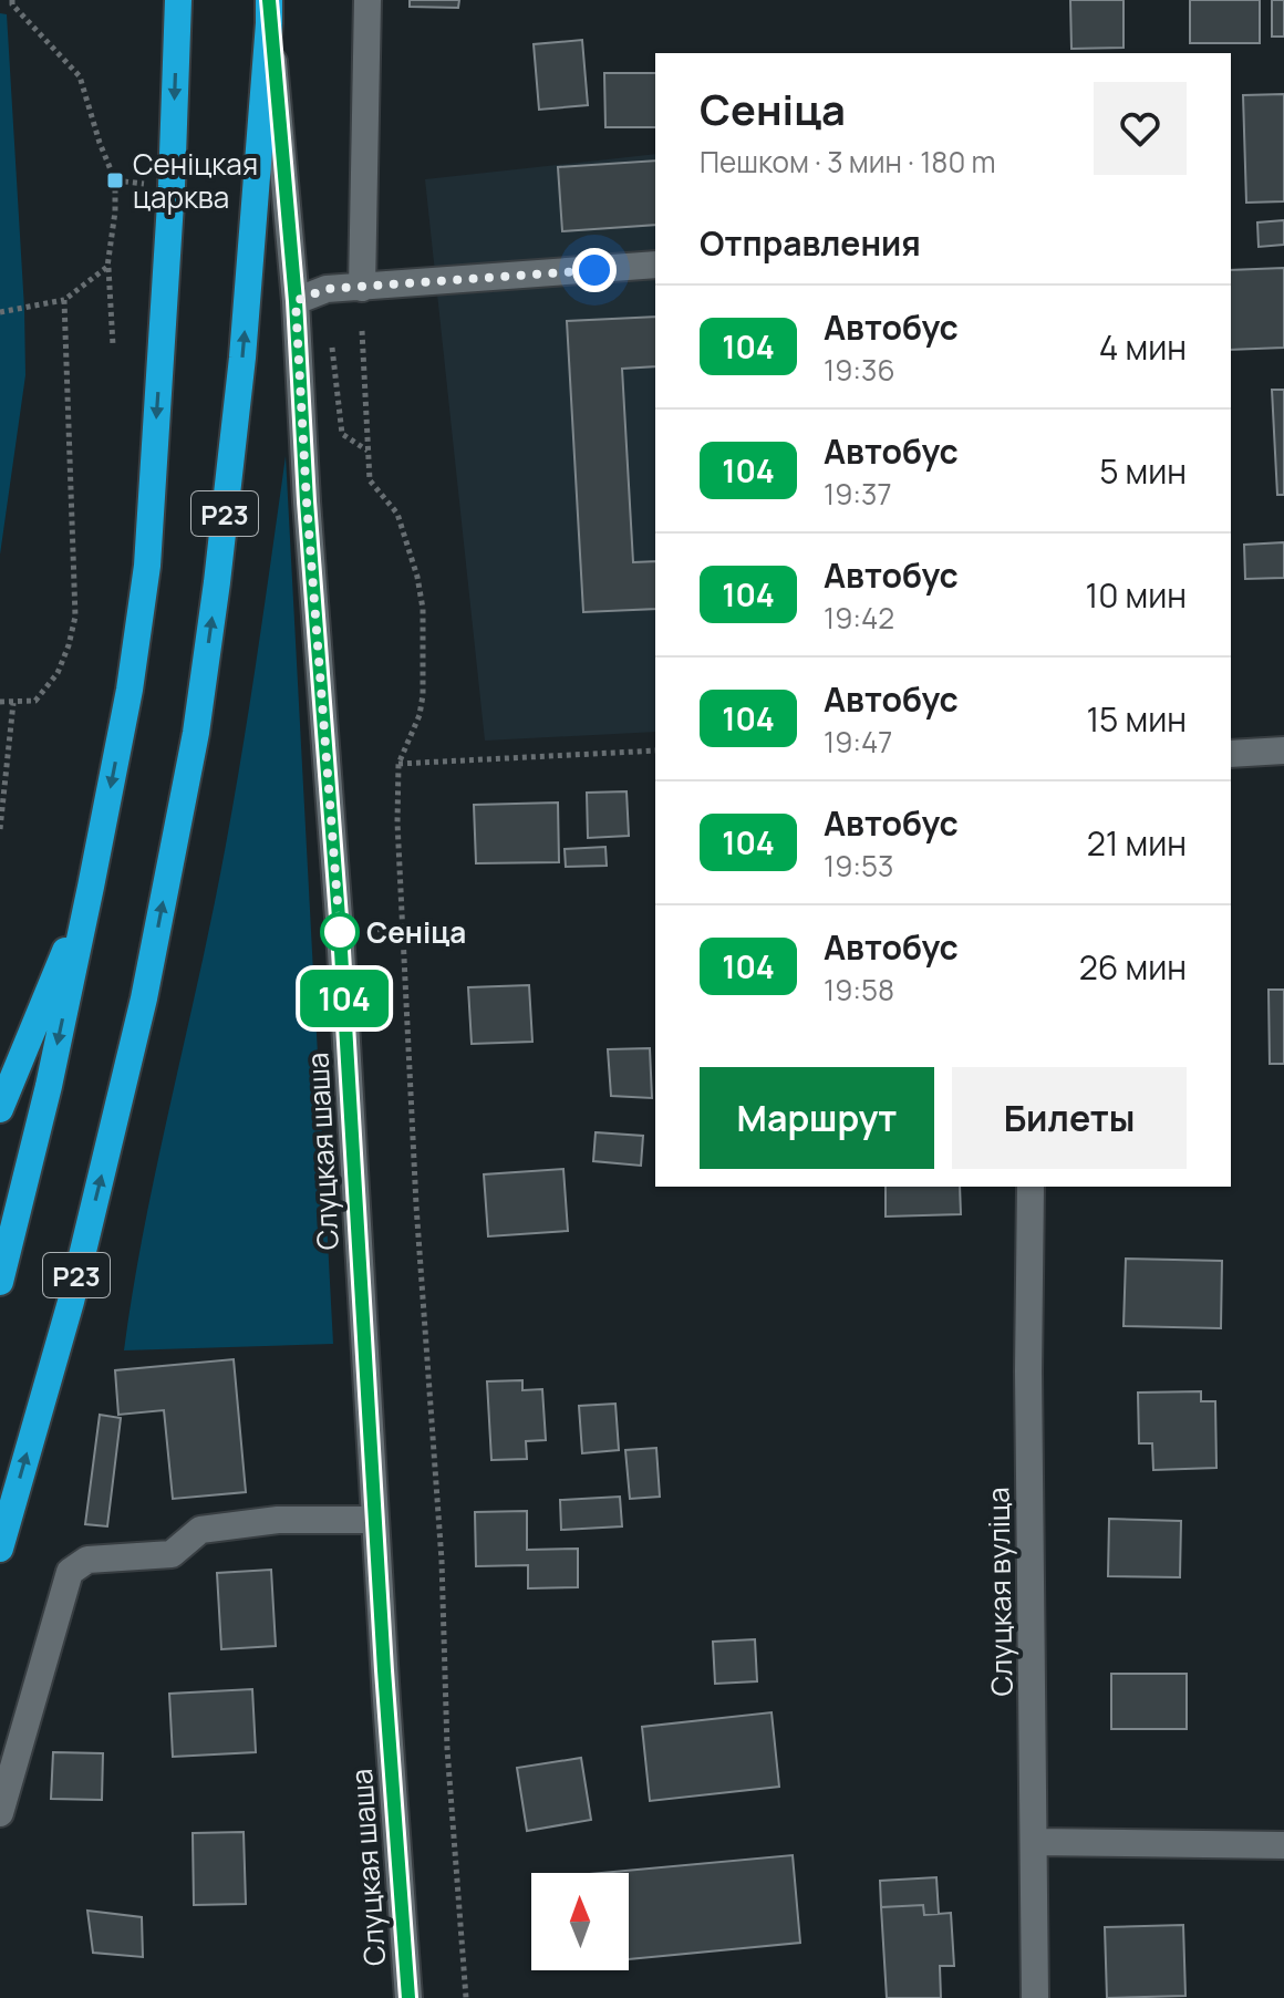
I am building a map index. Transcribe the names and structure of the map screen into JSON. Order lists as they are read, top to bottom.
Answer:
{
  "streets": {
    "highway": ["Р23"],
    "street": ["Слуцкая шаша", "Слуцкая вуліца"]
  },
  "crossings": [
    ["Р23", "Слуцкая шаша"]
  ],
  "places": {
    "transit": ["Сеніцкая царква"],
    "other": ["Сеніца"]
  },
  "lines": ["bus line 104"],
  "north": "top",
  "page": {
    "on_map": "104",
    "heading": [
      ["Сеніца", "Пешком · 3 мин · 180 m"],
      "Отправления"
    ],
    "list": [
      {
        "mark": "104",
        "name": "Автобус",
        "note": "19:36",
        "value": "4 мин"
      },
      {
        "mark": "104",
        "name": "Автобус",
        "note": "19:37",
        "value": "5 мин"
      },
      {
        "mark": "104",
        "name": "Автобус",
        "note": "19:42",
        "value": "10 мин"
      },
      {
        "mark": "104",
        "name": "Автобус",
        "note": "19:47",
        "value": "15 мин"
      },
      {
        "mark": "104",
        "name": "Автобус",
        "note": "19:53",
        "value": "21 мин"
      },
      {
        "mark": "104",
        "name": "Автобус",
        "note": "19:58",
        "value": "26 мин"
      }
    ],
    "buttons": ["Маршрут", "Билеты"]
  }
}
